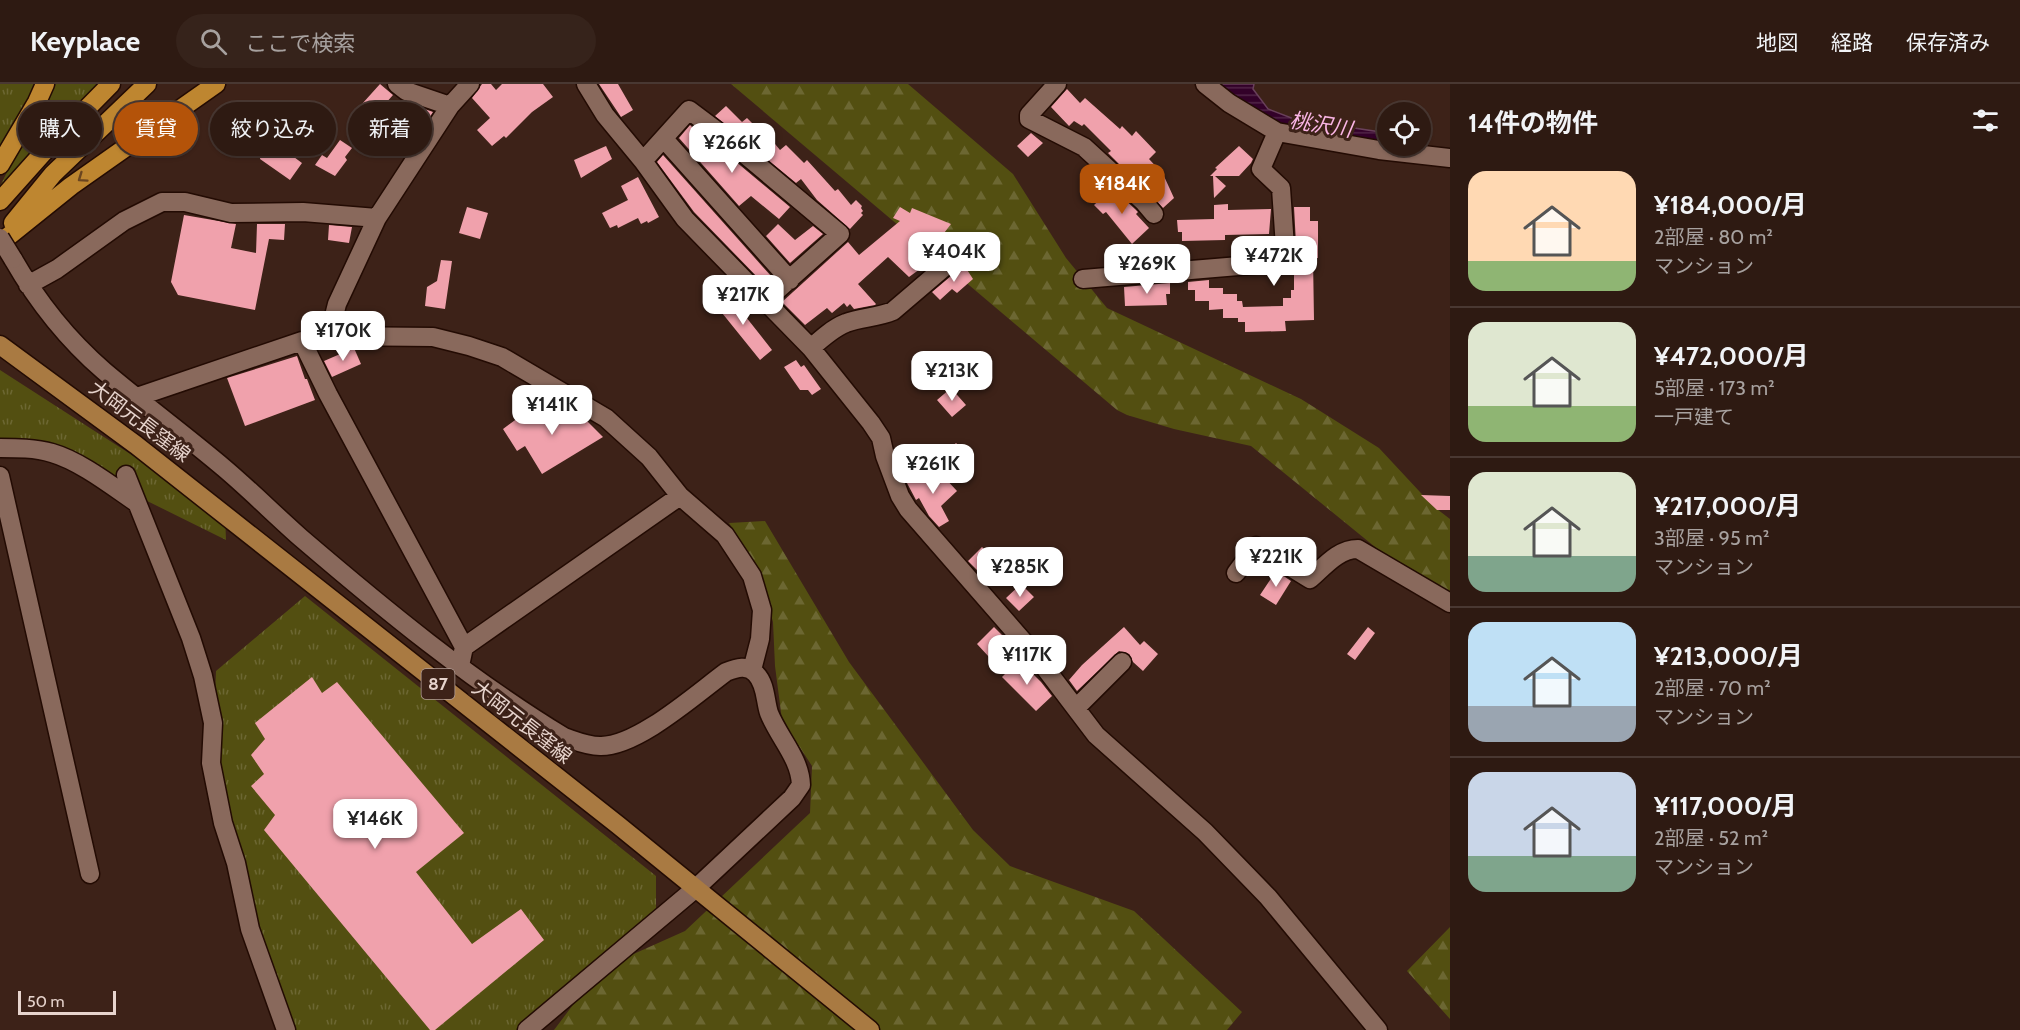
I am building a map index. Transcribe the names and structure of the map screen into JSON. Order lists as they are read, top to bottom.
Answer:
{
  "streets": {
    "main road": ["大岡元長窪線", "87"]
  },
  "water": ["桃沢川"],
  "scale_bar": "50 m",
  "page": {
    "header": "Keyplace",
    "search": "ここで検索",
    "nav": ["地図", "経路", "保存済み"],
    "heading": "14件の物件",
    "chip": [
      "購入",
      "賃貸",
      "絞り込み",
      "新着"
    ],
    "price": [
      "¥266K",
      "¥184K",
      "¥404K",
      "¥472K",
      "¥269K",
      "¥217K",
      "¥170K",
      "¥213K",
      "¥141K",
      "¥261K",
      "¥221K",
      "¥285K",
      "¥117K",
      "¥146K"
    ],
    "list": [
      {
        "name": "¥184,000/月",
        "note": "2部屋 · 80 m² · マンション"
      },
      {
        "name": "¥472,000/月",
        "note": "5部屋 · 173 m² · 一戸建て"
      },
      {
        "name": "¥217,000/月",
        "note": "3部屋 · 95 m² · マンション"
      },
      {
        "name": "¥213,000/月",
        "note": "2部屋 · 70 m² · マンション"
      },
      {
        "name": "¥117,000/月",
        "note": "2部屋 · 52 m² · マンション"
      }
    ],
    "scale": "50 m"
  }
}
